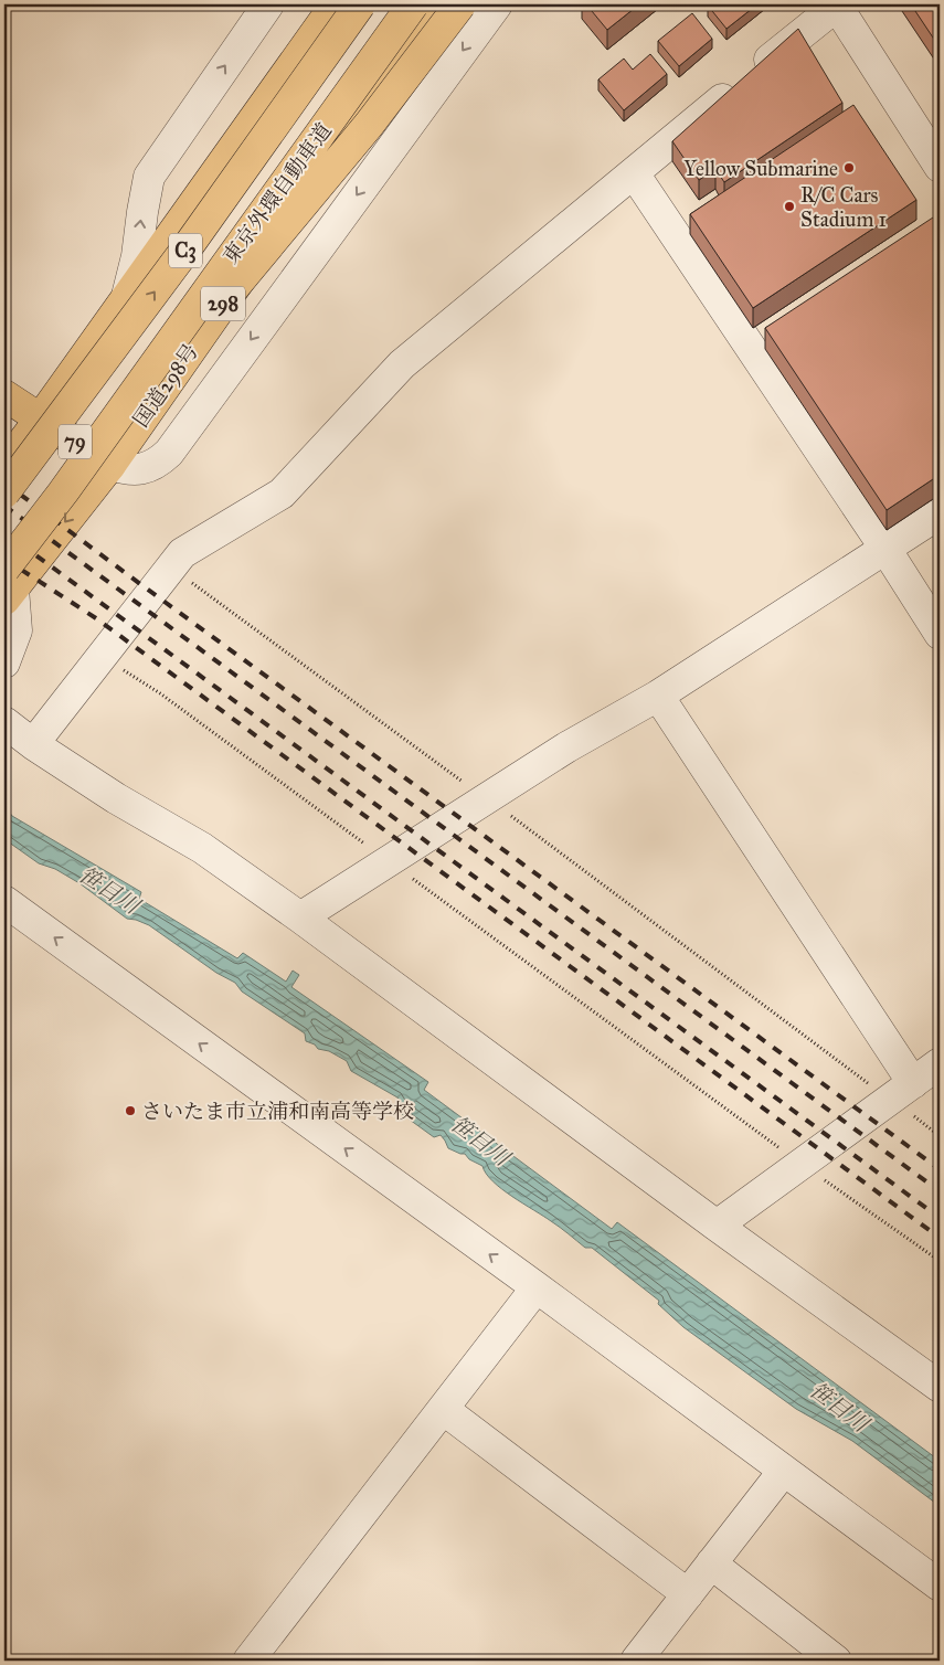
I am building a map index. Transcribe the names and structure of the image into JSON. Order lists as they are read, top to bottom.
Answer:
{
  "streets": {
    "main road": [
      "東京外環自動車道",
      "C3",
      "298",
      "国道298号",
      "79"
    ]
  },
  "crossings": [
    ["東京外環自動車道", "国道298号"],
    ["国道298号", "79"]
  ],
  "water": ["笹目川"],
  "places": ["Yellow Submarine", "R/C Cars Stadium 1", "さいたま市立浦和南高等学校"]
}
